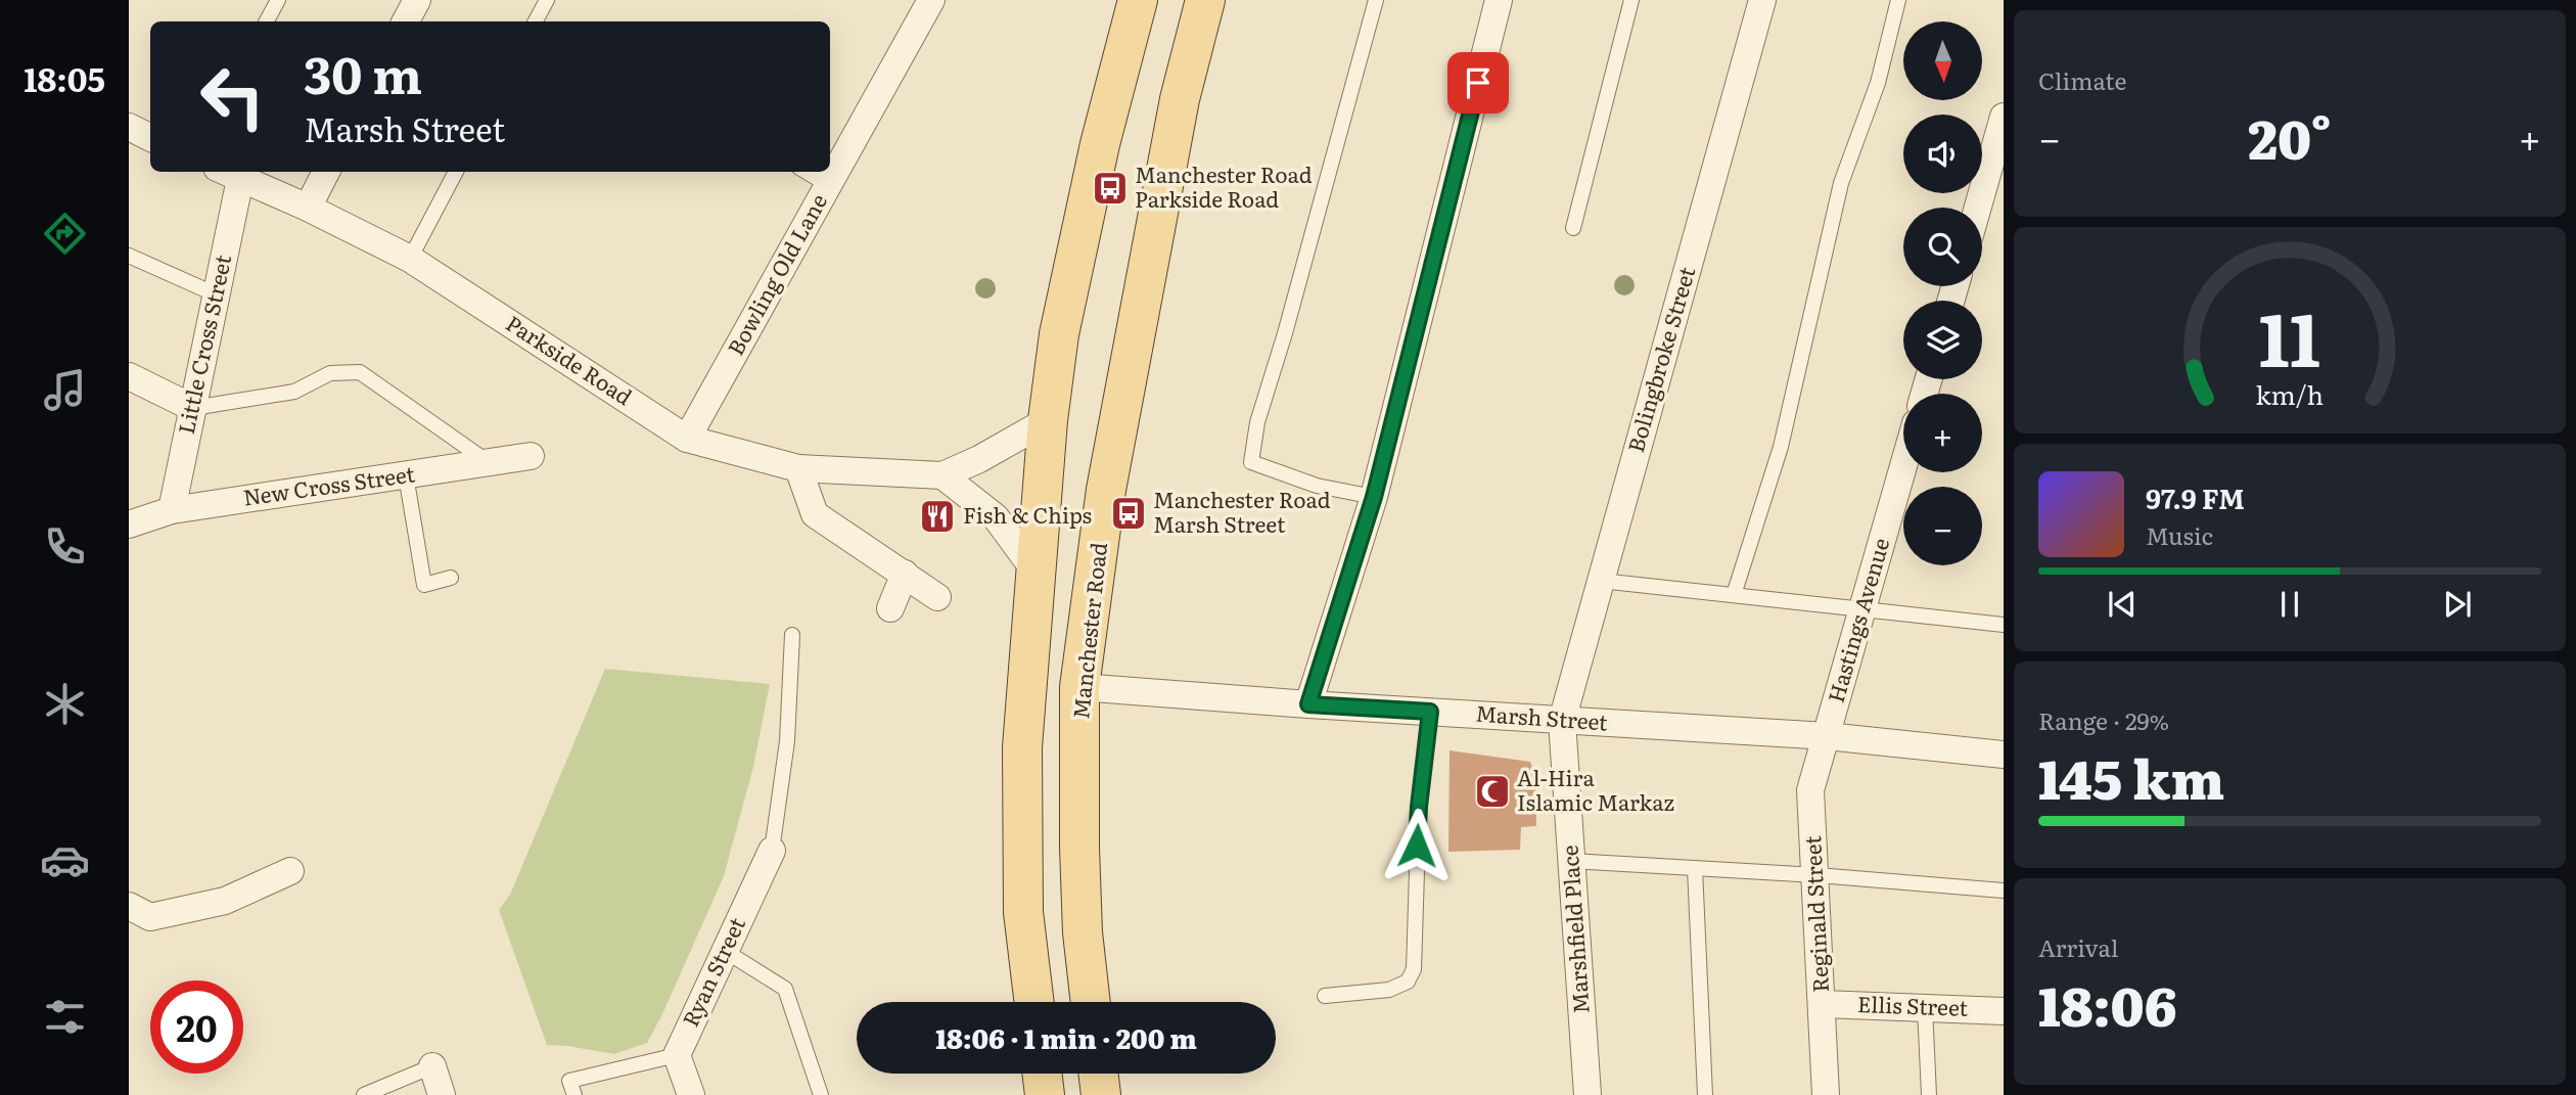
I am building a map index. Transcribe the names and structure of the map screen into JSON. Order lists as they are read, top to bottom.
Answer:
{
  "streets": {
    "main road": ["Manchester Road"],
    "street": [
      "Bowling Old Lane",
      "Little Cross Street",
      "Bolingbroke Street",
      "Parkside Road",
      "New Cross Street",
      "Hastings Avenue",
      "Marsh Street",
      "Reginald Street",
      "Marshfield Place",
      "Ryan Street",
      "Ellis Street"
    ]
  },
  "crossings": [
    ["Bowling Old Lane", "Parkside Road"],
    ["Little Cross Street", "Parkside Road"],
    ["Little Cross Street", "New Cross Street"],
    ["Bolingbroke Street", "Marsh Street"],
    ["Bolingbroke Street", "Marshfield Place"],
    ["Hastings Avenue", "Marsh Street"],
    ["Hastings Avenue", "Reginald Street"],
    ["Manchester Road", "Marsh Street"],
    ["Marsh Street", "Reginald Street"],
    ["Marsh Street", "Marshfield Place"],
    ["Reginald Street", "Ellis Street"]
  ],
  "places": {
    "bus stop": ["Manchester Road Parkside Road", "Manchester Road Marsh Street"],
    "restaurant": ["Fish & Chips"],
    "mosque": ["Al-Hira Islamic Markaz"]
  },
  "north": "bottom",
  "page": {
    "tabs": "18:05",
    "tile": [
      "Climate",
      ["Range · 29%", "145 km"],
      ["Arrival", "18:06"]
    ],
    "map_buttons": ["+", "−"],
    "turn": ["30 m", "Marsh Street"],
    "heat": ["−", "20°", "+"],
    "song": ["97.9 FM", "Music"],
    "limit": "20",
    "trip": "18:06 · 1 min · 200 m",
    "gauge": ["11", "km/h"]
  }
}
